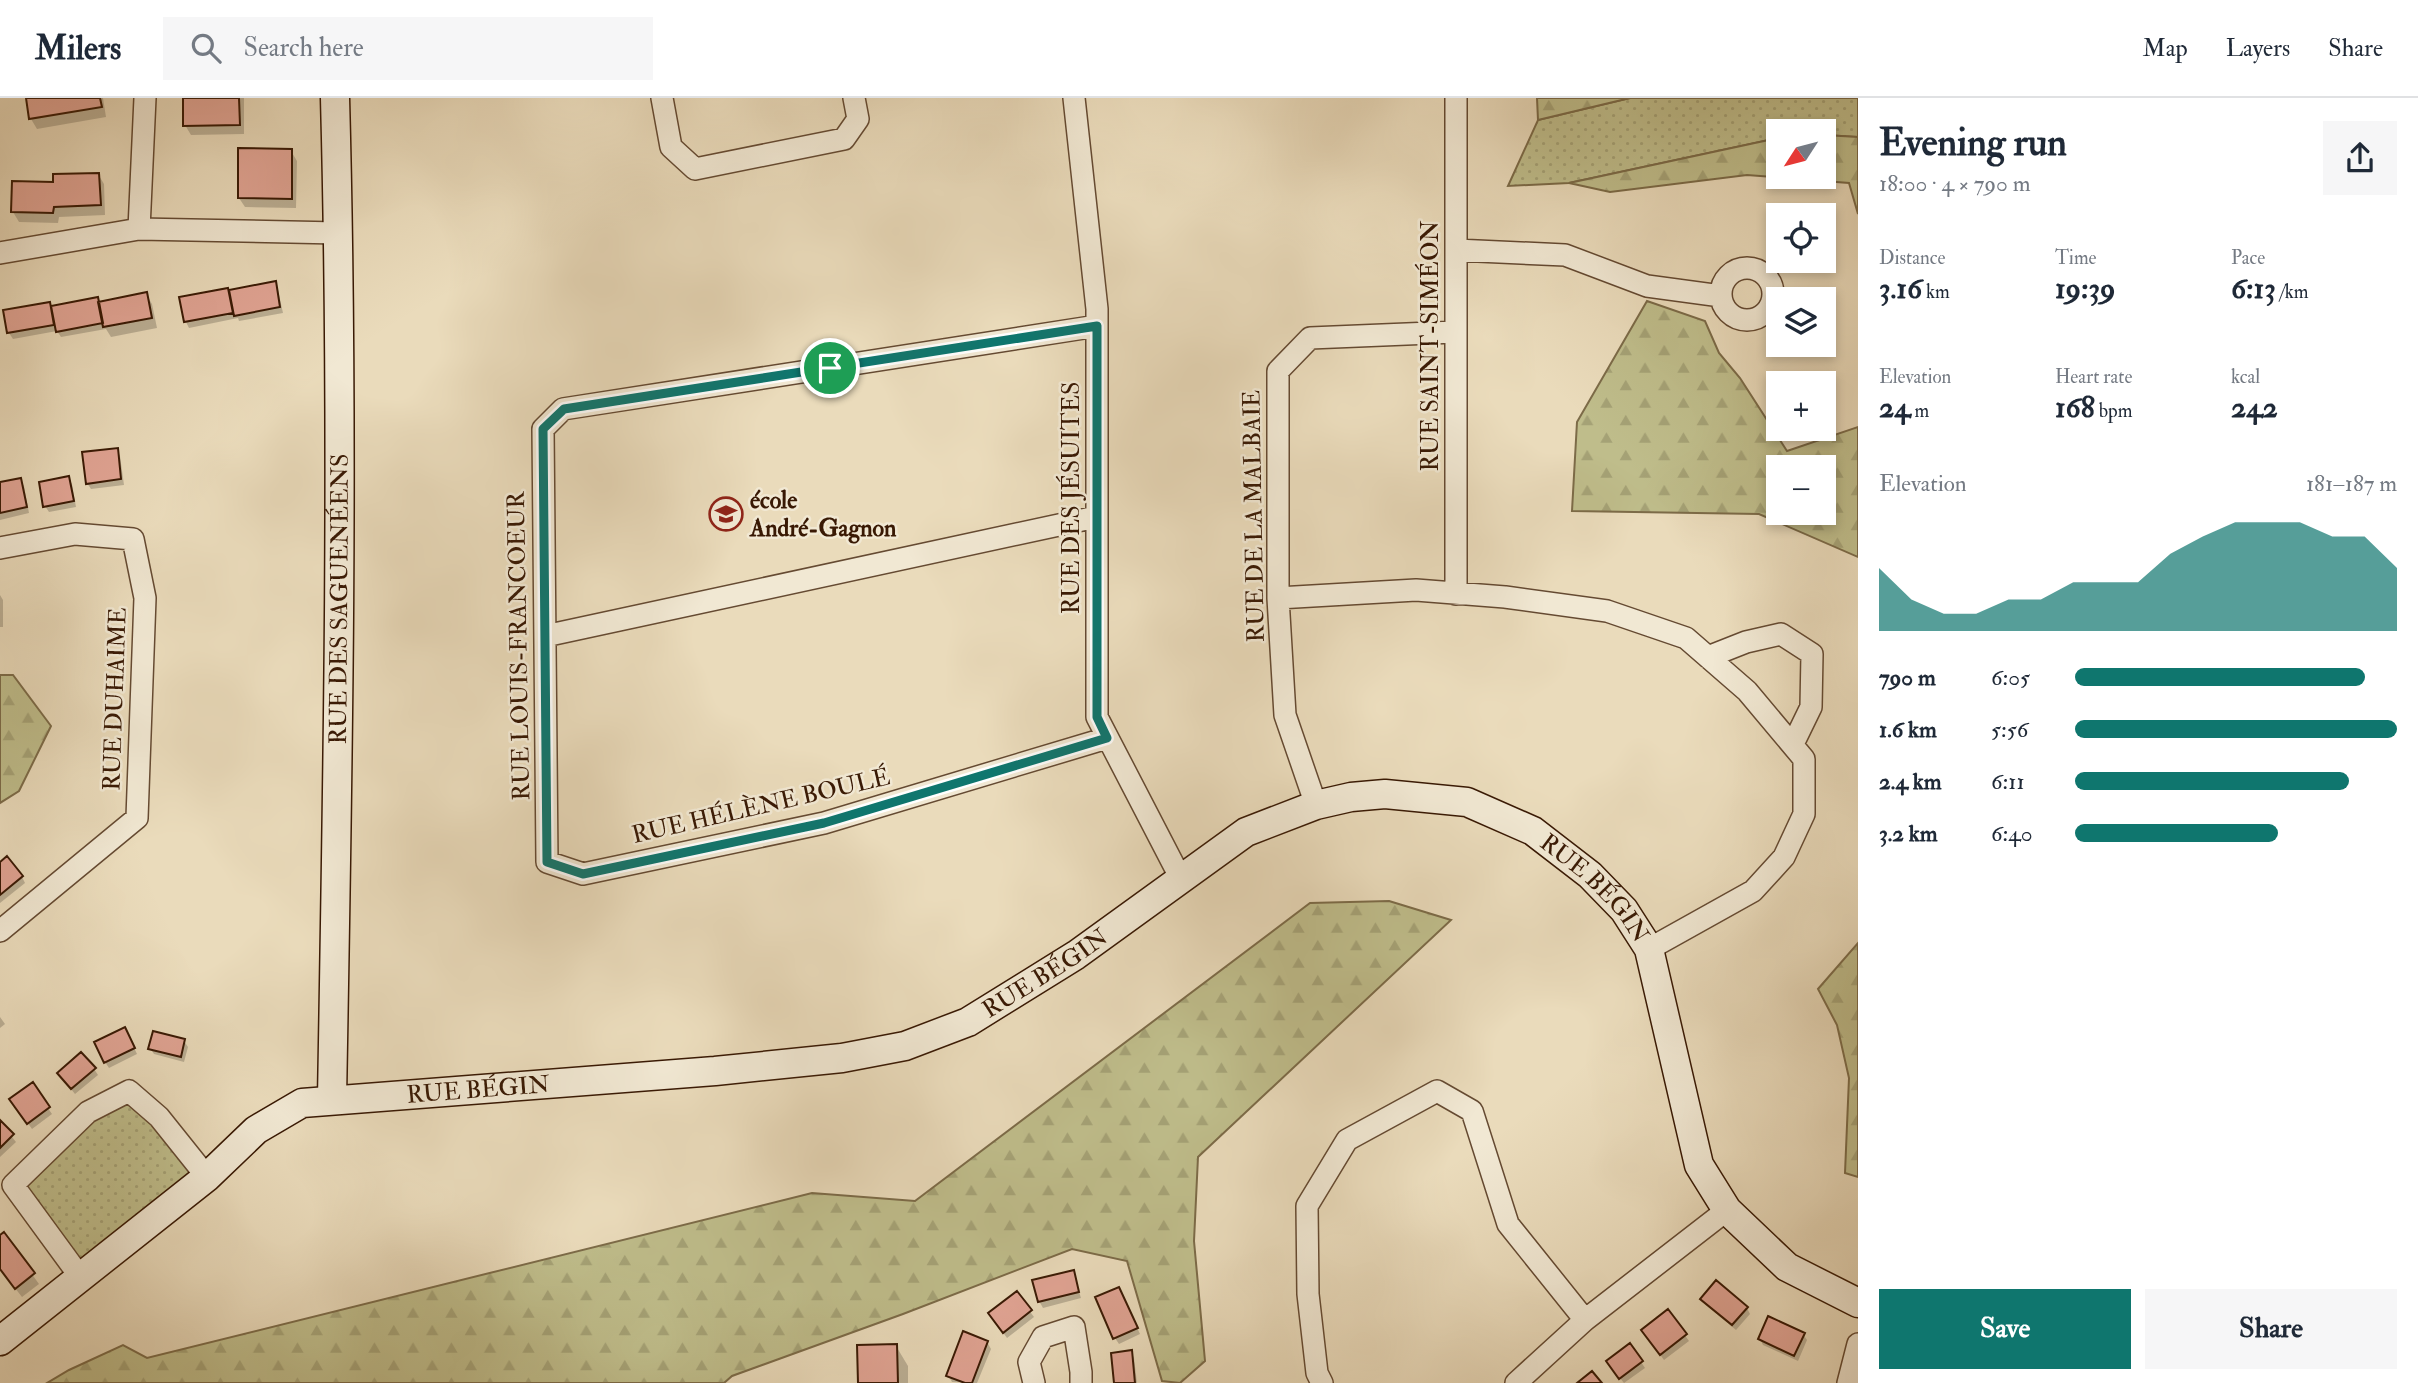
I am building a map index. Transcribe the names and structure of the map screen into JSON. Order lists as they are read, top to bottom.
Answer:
{
  "streets": {
    "street": [
      "RUE SAINT-SIMÉON",
      "RUE DES JÉSUITES",
      "RUE DE LA MALBAIE",
      "RUE DES SAGUENÉENS",
      "RUE LOUIS-FRANCOEUR",
      "RUE DUHAIME",
      "RUE HÉLÈNE BOULÉ",
      "RUE BÉGIN"
    ]
  },
  "crossings": [
    ["RUE SAINT-SIMÉON", "RUE DE LA MALBAIE"],
    ["RUE DES JÉSUITES", "RUE LOUIS-FRANCOEUR"],
    ["RUE DES JÉSUITES", "RUE HÉLÈNE BOULÉ"],
    ["RUE DES JÉSUITES", "RUE BÉGIN"],
    ["RUE DE LA MALBAIE", "RUE BÉGIN"],
    ["RUE DES SAGUENÉENS", "RUE BÉGIN"],
    ["RUE LOUIS-FRANCOEUR", "RUE HÉLÈNE BOULÉ"]
  ],
  "places": {
    "school or university": ["école André-Gagnon"]
  },
  "north": "bottom left",
  "page": {
    "header": "Milers",
    "search": "Search here",
    "nav": ["Map", "Layers", "Share"],
    "heading": ["Evening run", "18:00 · 4 × 790 m"],
    "map_buttons": ["+", "−"],
    "stats": [
      ["Distance", "3.16 km"],
      ["Time", "19:39"],
      ["Pace", "6:13 /km"],
      ["Elevation", "24 m"],
      ["Heart rate", "168 bpm"],
      ["kcal", "242"]
    ],
    "chart": ["Elevation", "181–187 m"],
    "list": [
      {
        "name": "790 m",
        "note": "6:05"
      },
      {
        "name": "1.6 km",
        "note": "5:56"
      },
      {
        "name": "2.4 km",
        "note": "6:11"
      },
      {
        "name": "3.2 km",
        "note": "6:40"
      }
    ],
    "buttons": ["Save", "Share"]
  }
}
